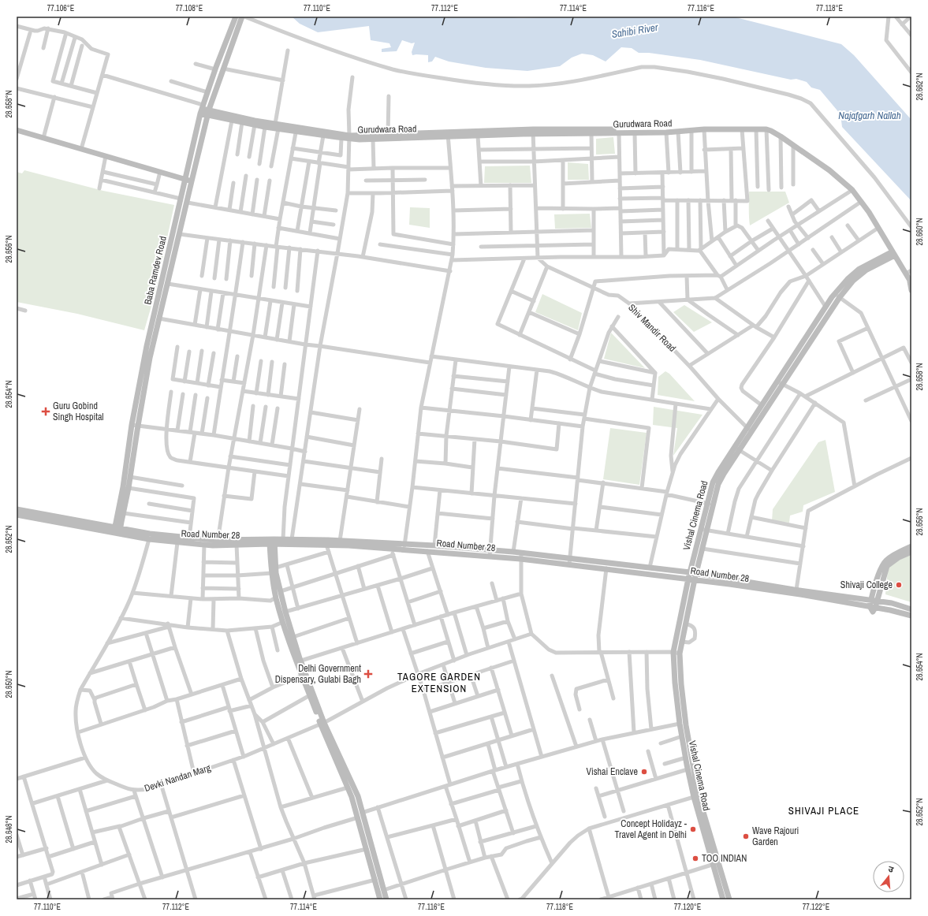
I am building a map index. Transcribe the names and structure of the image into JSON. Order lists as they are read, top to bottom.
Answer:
{
  "streets": {
    "street": [
      "Gurudwara Road",
      "Baba Ramdev Road",
      "Shiv Mandir Road",
      "Vishal Cinema Road",
      "Road Number 28",
      "Devki Nandan Marg"
    ]
  },
  "crossings": [
    ["Gurudwara Road", "Baba Ramdev Road"],
    ["Baba Ramdev Road", "Road Number 28"],
    ["Shiv Mandir Road", "Vishal Cinema Road"],
    ["Vishal Cinema Road", "Road Number 28"],
    ["Road Number 28", "Devki Nandan Marg"]
  ],
  "districts": ["TAGORE GARDEN EXTENSION", "SHIVAJI PLACE"],
  "water": ["Sahibi River", "Najafgarh Nallah"],
  "places": {
    "health": ["Guru Gobind Singh Hospital", "Delhi Government Dispensary, Gulabi Bagh"],
    "other": [
      "Shivaji College",
      "Vishai Enclave",
      "Concept Holidayz - Travel Agent in Delhi",
      "Wave Rajouri Garden",
      "TOO INDIAN"
    ]
  },
  "north": "top",
  "coordinates": [
    "77.106°E",
    "77.108°E",
    "77.110°E",
    "77.112°E",
    "77.114°E",
    "77.116°E",
    "77.118°E",
    "28.662°N",
    "28.658°N",
    "28.660°N",
    "28.656°N",
    "28.654°N",
    "28.652°N",
    "28.650°N",
    "28.648°N",
    "77.120°E",
    "77.122°E"
  ]
}
